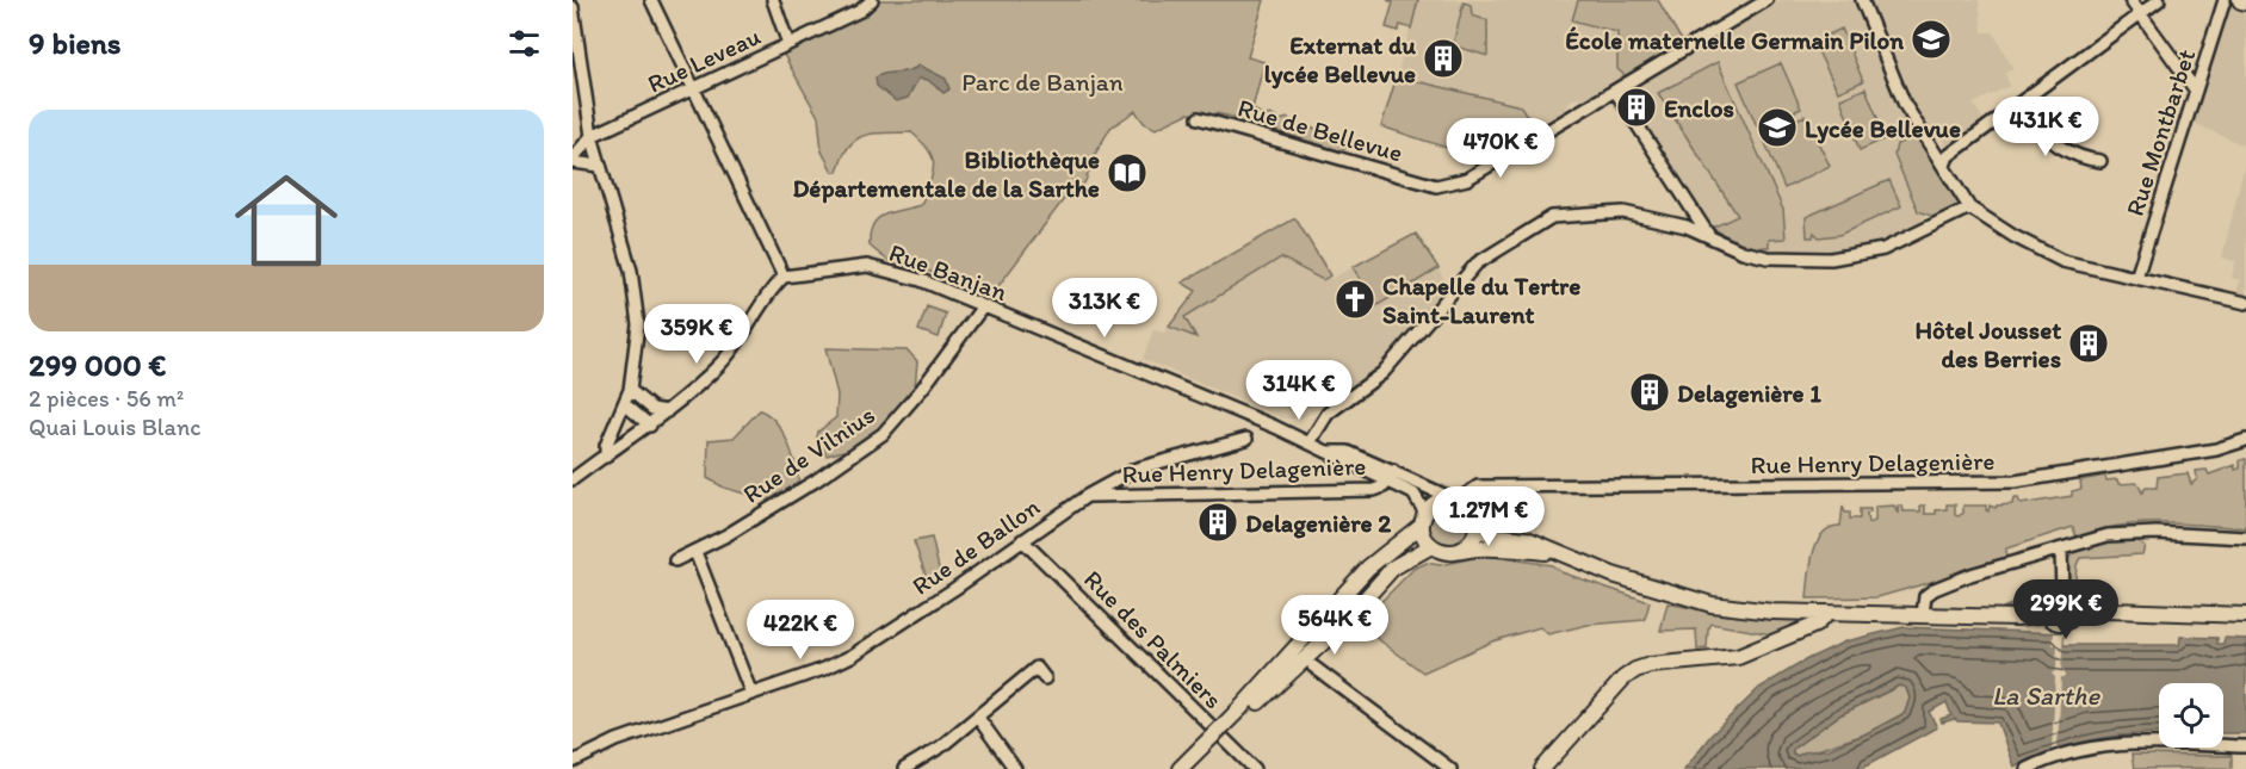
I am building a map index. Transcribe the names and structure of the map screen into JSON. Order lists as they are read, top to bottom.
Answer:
{
  "streets": {
    "street": [
      "Rue Leveau",
      "Rue de Bellevue",
      "Rue Montbarbet",
      "Rue Banjan",
      "Rue de Vilnius",
      "Rue Henry Delagenière",
      "Rue de Ballon",
      "Rue des Palmiers"
    ]
  },
  "crossings": [
    ["Rue Banjan", "Rue de Vilnius"],
    ["Rue Banjan", "Rue Henry Delagenière"],
    ["Rue Henry Delagenière", "Rue de Ballon"],
    ["Rue de Ballon", "Rue des Palmiers"]
  ],
  "water": ["La Sarthe"],
  "parks": ["Parc de Banjan"],
  "places": {
    "school or university": ["École maternelle Germain Pilon", "Lycée Bellevue"],
    "building": [
      "Externat du lycée Bellevue",
      "Enclos",
      "Hôtel Jousset des Berries",
      "Delagenière 1",
      "Delagenière 2"
    ],
    "library": ["Bibliothèque Départementale de la Sarthe"],
    "church": ["Chapelle du Tertre Saint-Laurent"]
  },
  "page": {
    "heading": "9 biens",
    "list": [
      {
        "name": "299 000 €",
        "note": "2 pièces · 56 m² · Quai Louis Blanc"
      }
    ],
    "price": [
      "431K €",
      "470K €",
      "313K €",
      "359K €",
      "314K €",
      "1.27M €",
      "299K €",
      "564K €",
      "422K €"
    ]
  }
}
